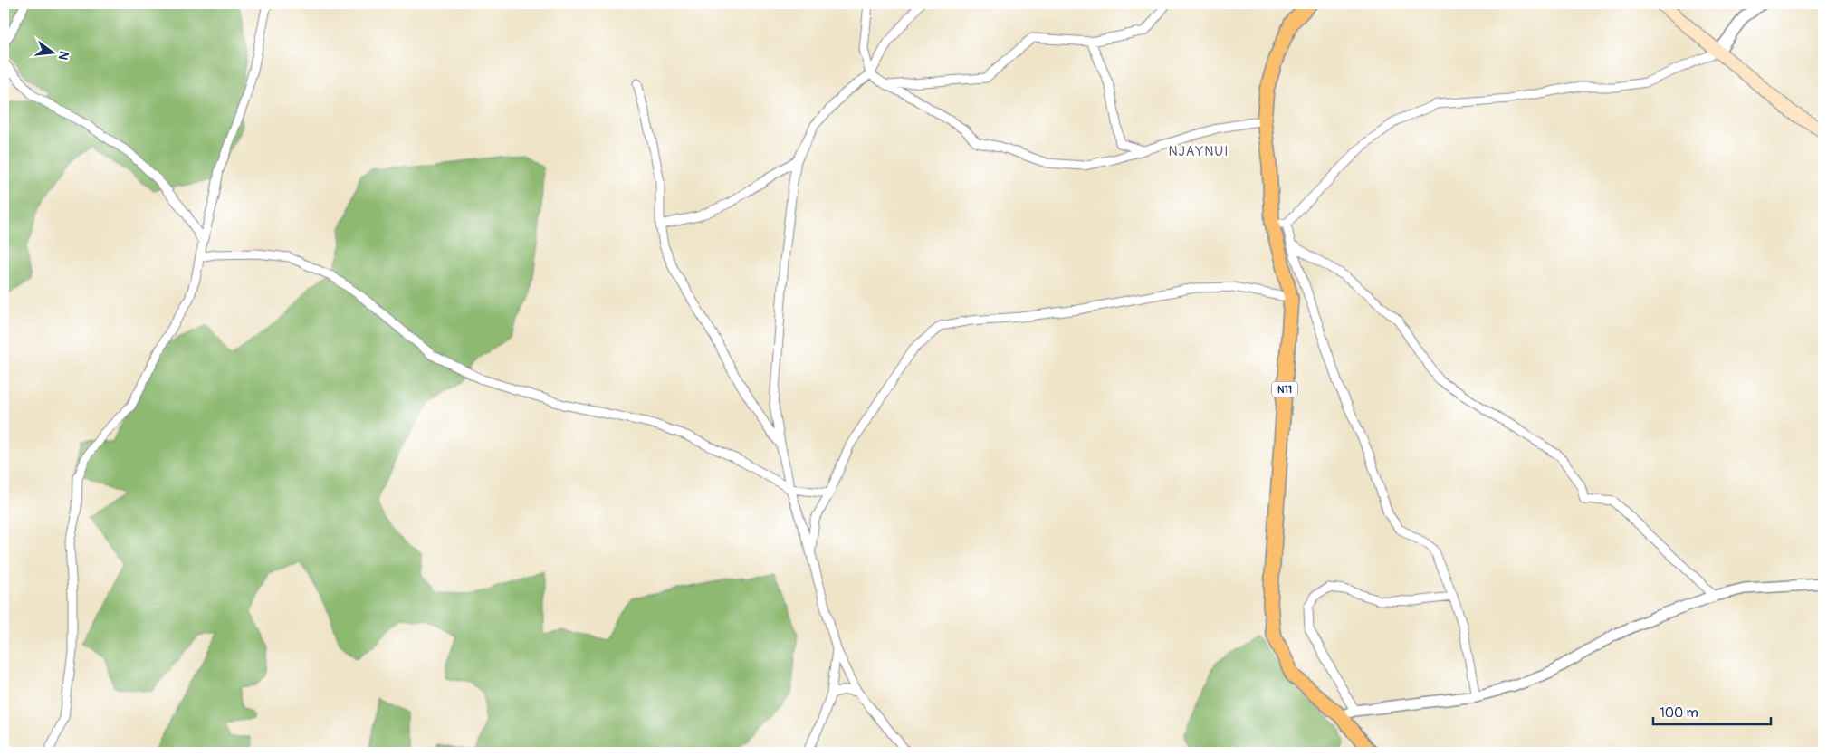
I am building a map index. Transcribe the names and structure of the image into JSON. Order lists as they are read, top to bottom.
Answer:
{
  "streets": {
    "highway": ["N11"]
  },
  "districts": ["NJAYNUI"],
  "scale_bar": "100 m",
  "north": "right"
}
